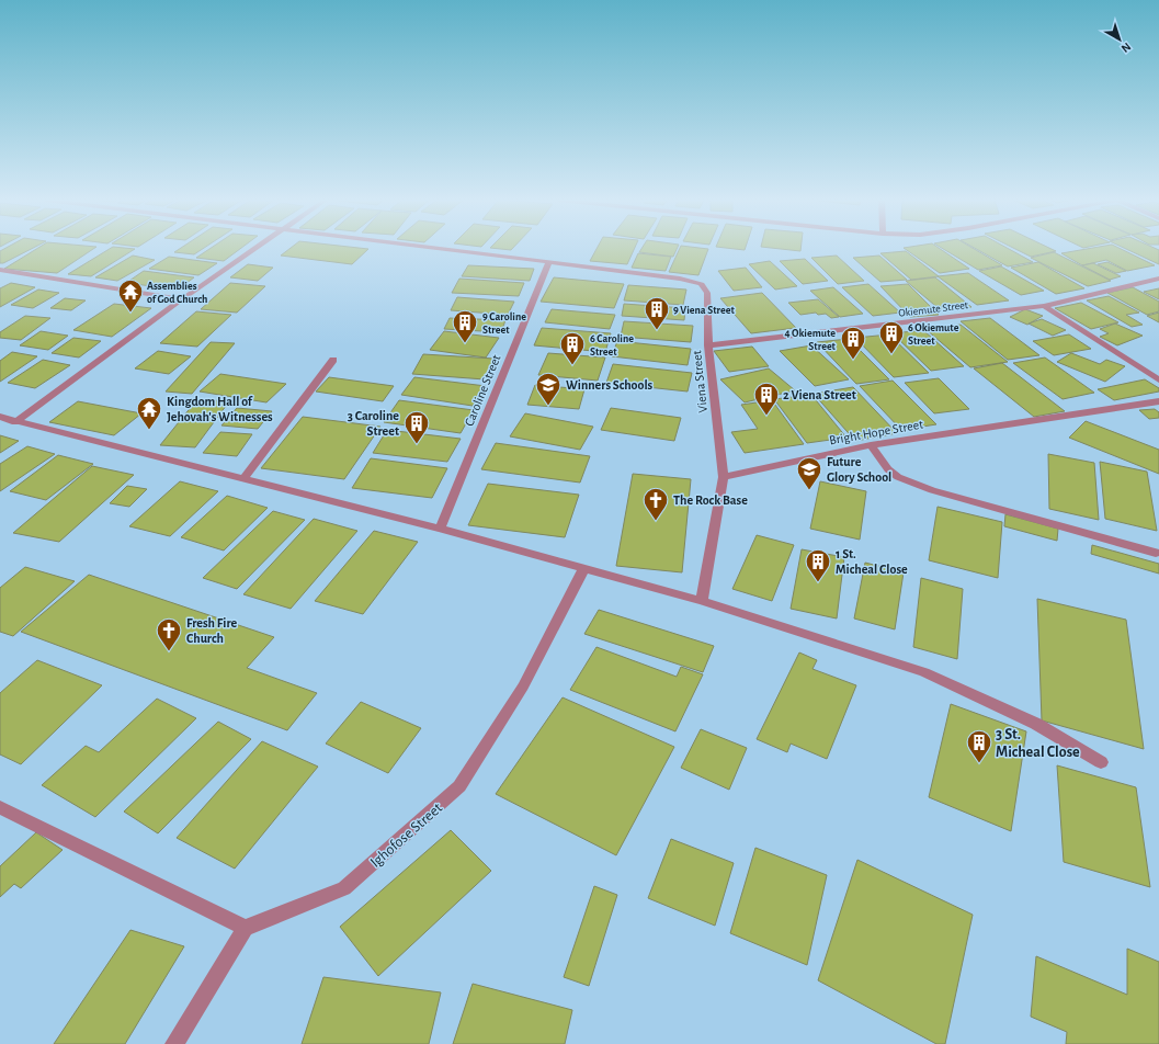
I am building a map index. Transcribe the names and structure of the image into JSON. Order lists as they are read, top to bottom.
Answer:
{
  "streets": {
    "street": [
      "Okiemute Street",
      "Viena Street",
      "Caroline Street",
      "Bright Hope Street",
      "Ighofose Street"
    ]
  },
  "crossings": [
    ["Okiemute Street", "Viena Street"],
    ["Viena Street", "Caroline Street"],
    ["Viena Street", "Bright Hope Street"]
  ],
  "places": {
    "temple": ["Assemblies of God Church", "Kingdom Hall of Jehovah's Witnesses"],
    "building": [
      "9 Viena Street",
      "9 Caroline Street",
      "6 Okiemute Street",
      "4 Okiemute Street",
      "6 Caroline Street",
      "2 Viena Street",
      "3 Caroline Street",
      "1 St. Micheal Close",
      "3 St. Micheal Close"
    ],
    "school or university": ["Winners Schools", "Future Glory School"],
    "church": ["The Rock Base", "Fresh Fire Church"]
  },
  "north": "bottom right"
}
